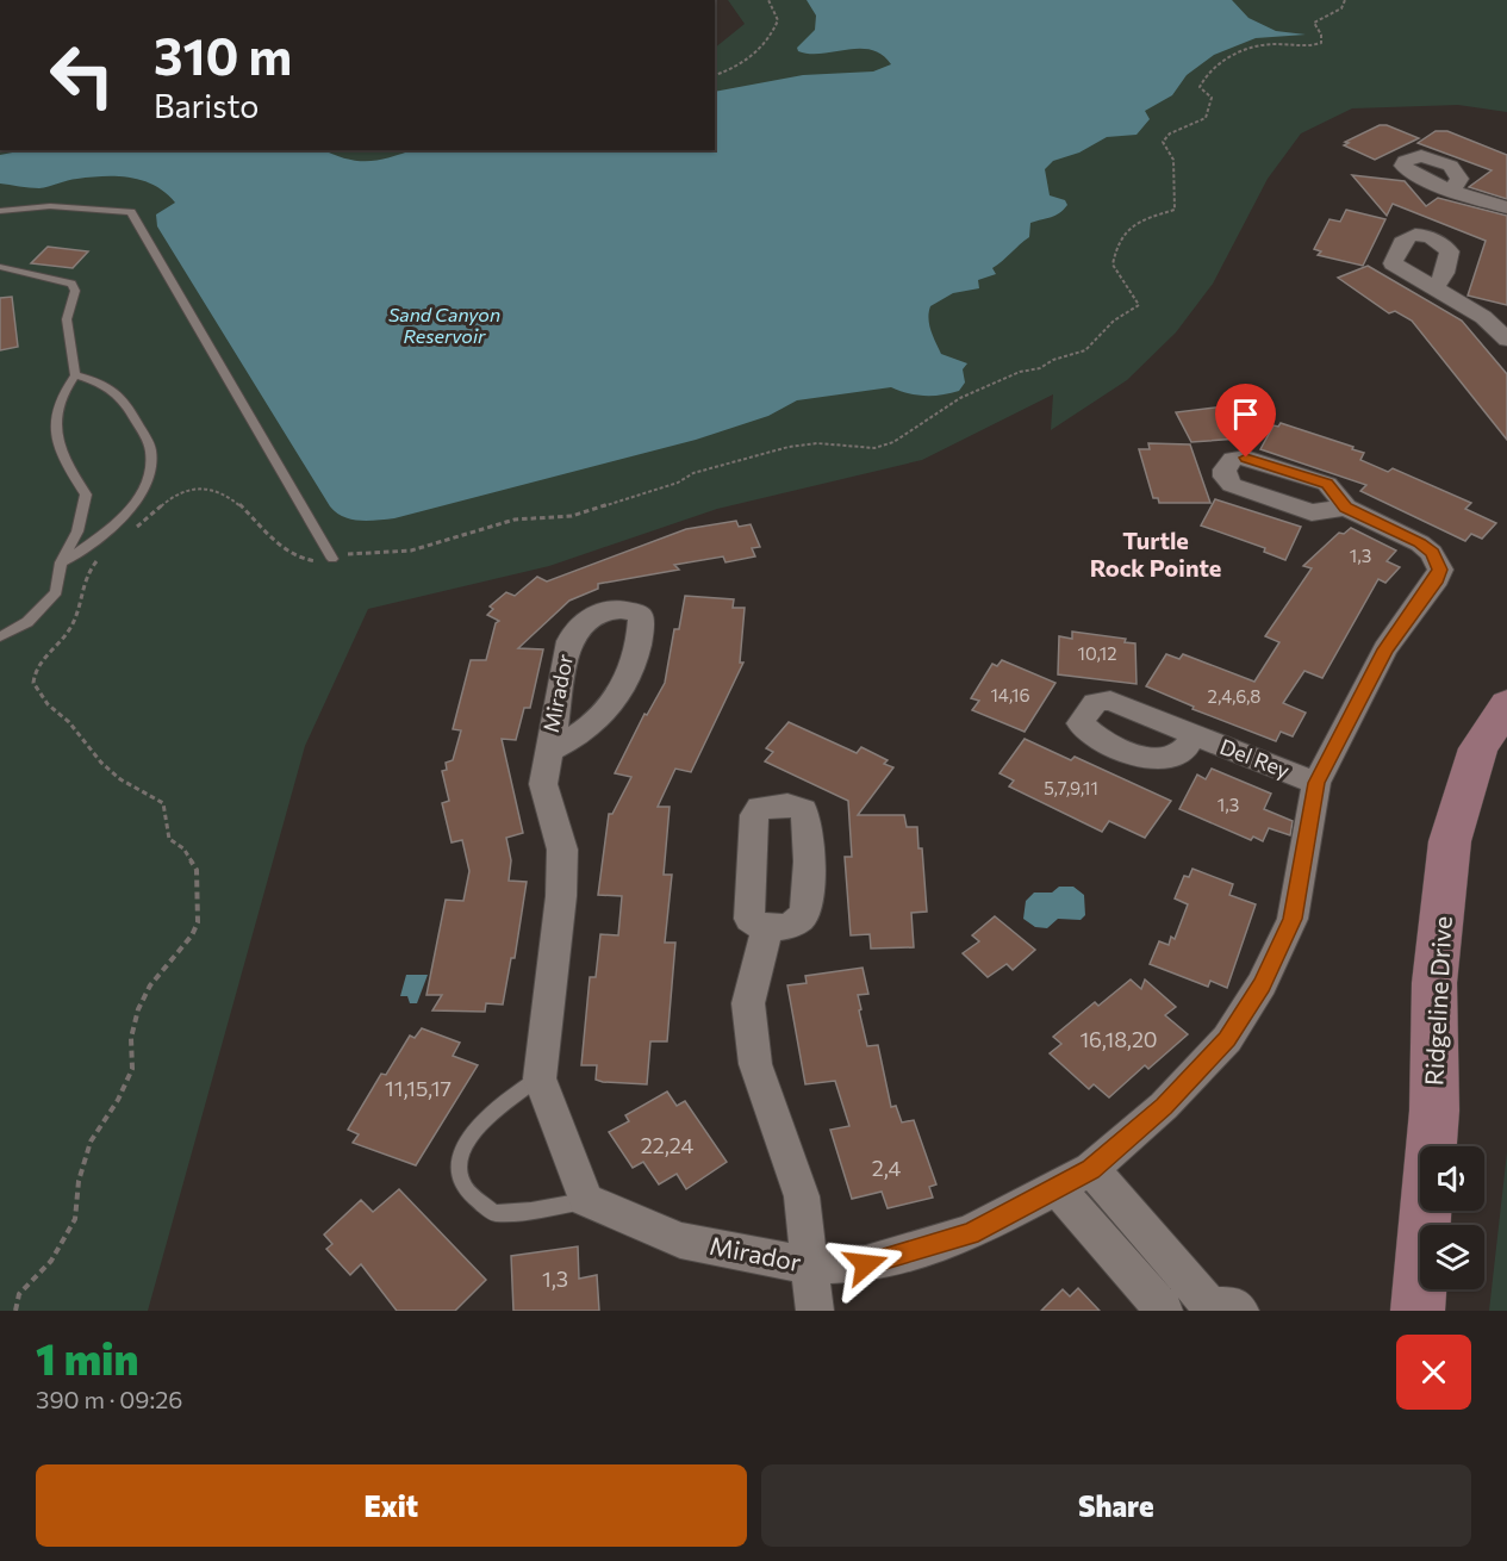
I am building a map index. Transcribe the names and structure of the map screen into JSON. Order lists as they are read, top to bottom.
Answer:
{
  "streets": {
    "street": ["Mirador", "Del Rey", "Ridgeline Drive"]
  },
  "crossings": [
    ["Mirador", "Del Rey"]
  ],
  "districts": ["Turtle Rock Pointe"],
  "water": ["Sand Canyon Reservoir"],
  "house_numbers": [
    "1,3",
    "10,12",
    "14,16",
    "2,4,6,8",
    "5,7,9,11",
    "1,3",
    "16,18,20",
    "11,15,17",
    "22,24",
    "2,4",
    "1,3"
  ],
  "page": {
    "turn": ["310 m", "Baristo"],
    "heading": ["1 min", "390 m · 09:26"],
    "buttons": ["Exit", "Share"]
  }
}
